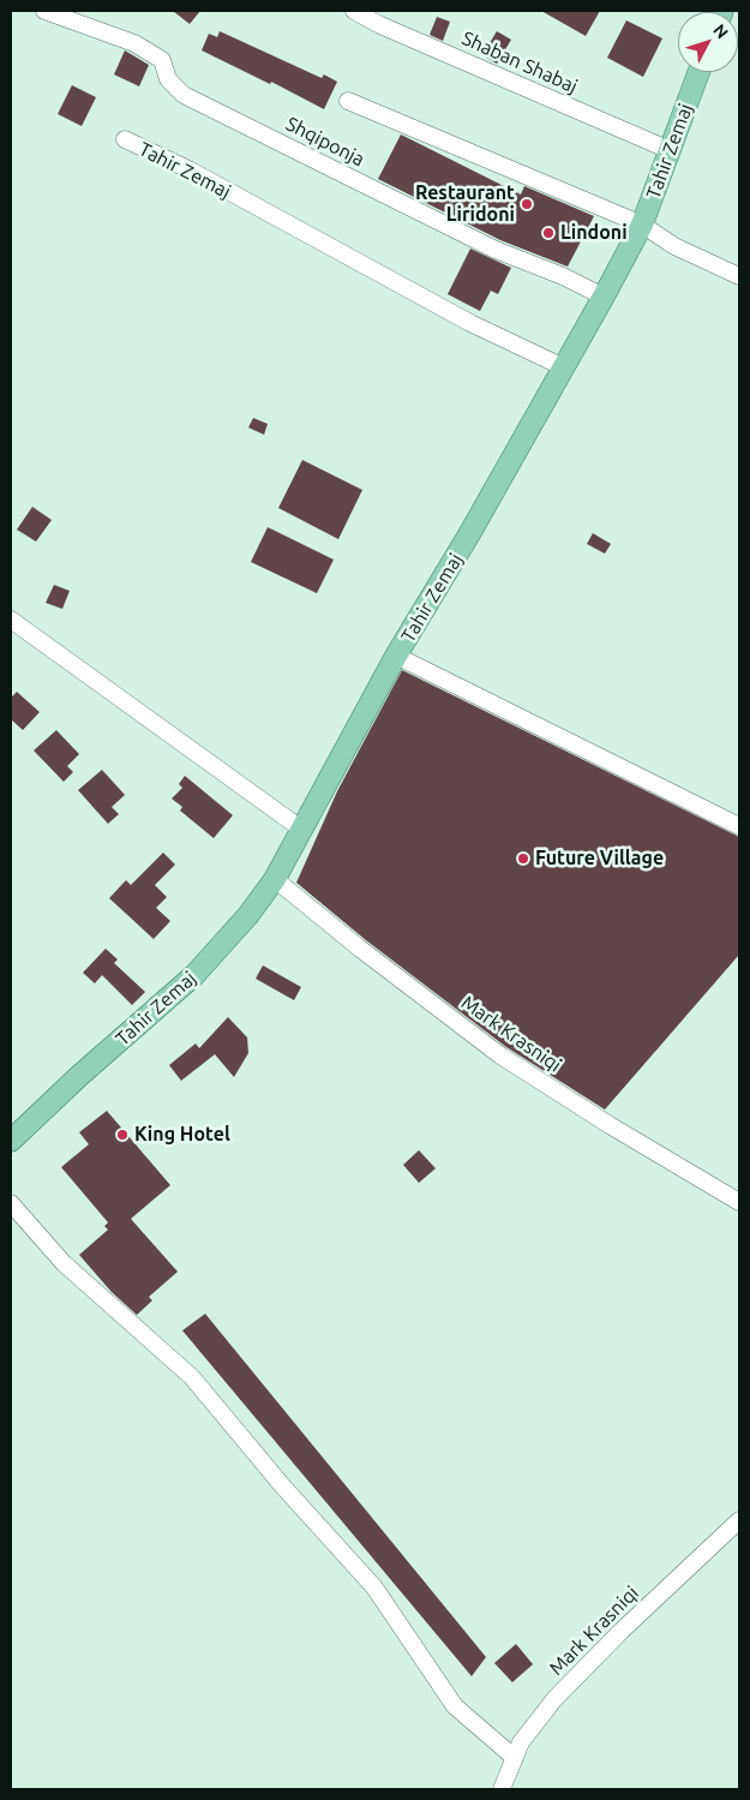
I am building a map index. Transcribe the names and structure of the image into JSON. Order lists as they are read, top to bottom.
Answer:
{
  "streets": {
    "main road": ["Tahir Zemaj"],
    "street": ["Shaban Shabaj", "Shqiponja", "Mark Krasniqi"]
  },
  "crossings": [
    ["Shaban Shabaj", "Tahir Zemaj"],
    ["Shqiponja", "Tahir Zemaj"],
    ["Tahir Zemaj", "Mark Krasniqi"]
  ],
  "places": [
    "Restaurant Liridoni",
    "Lindoni",
    "Future Village",
    "King Hotel"
  ],
  "north": "top right"
}
